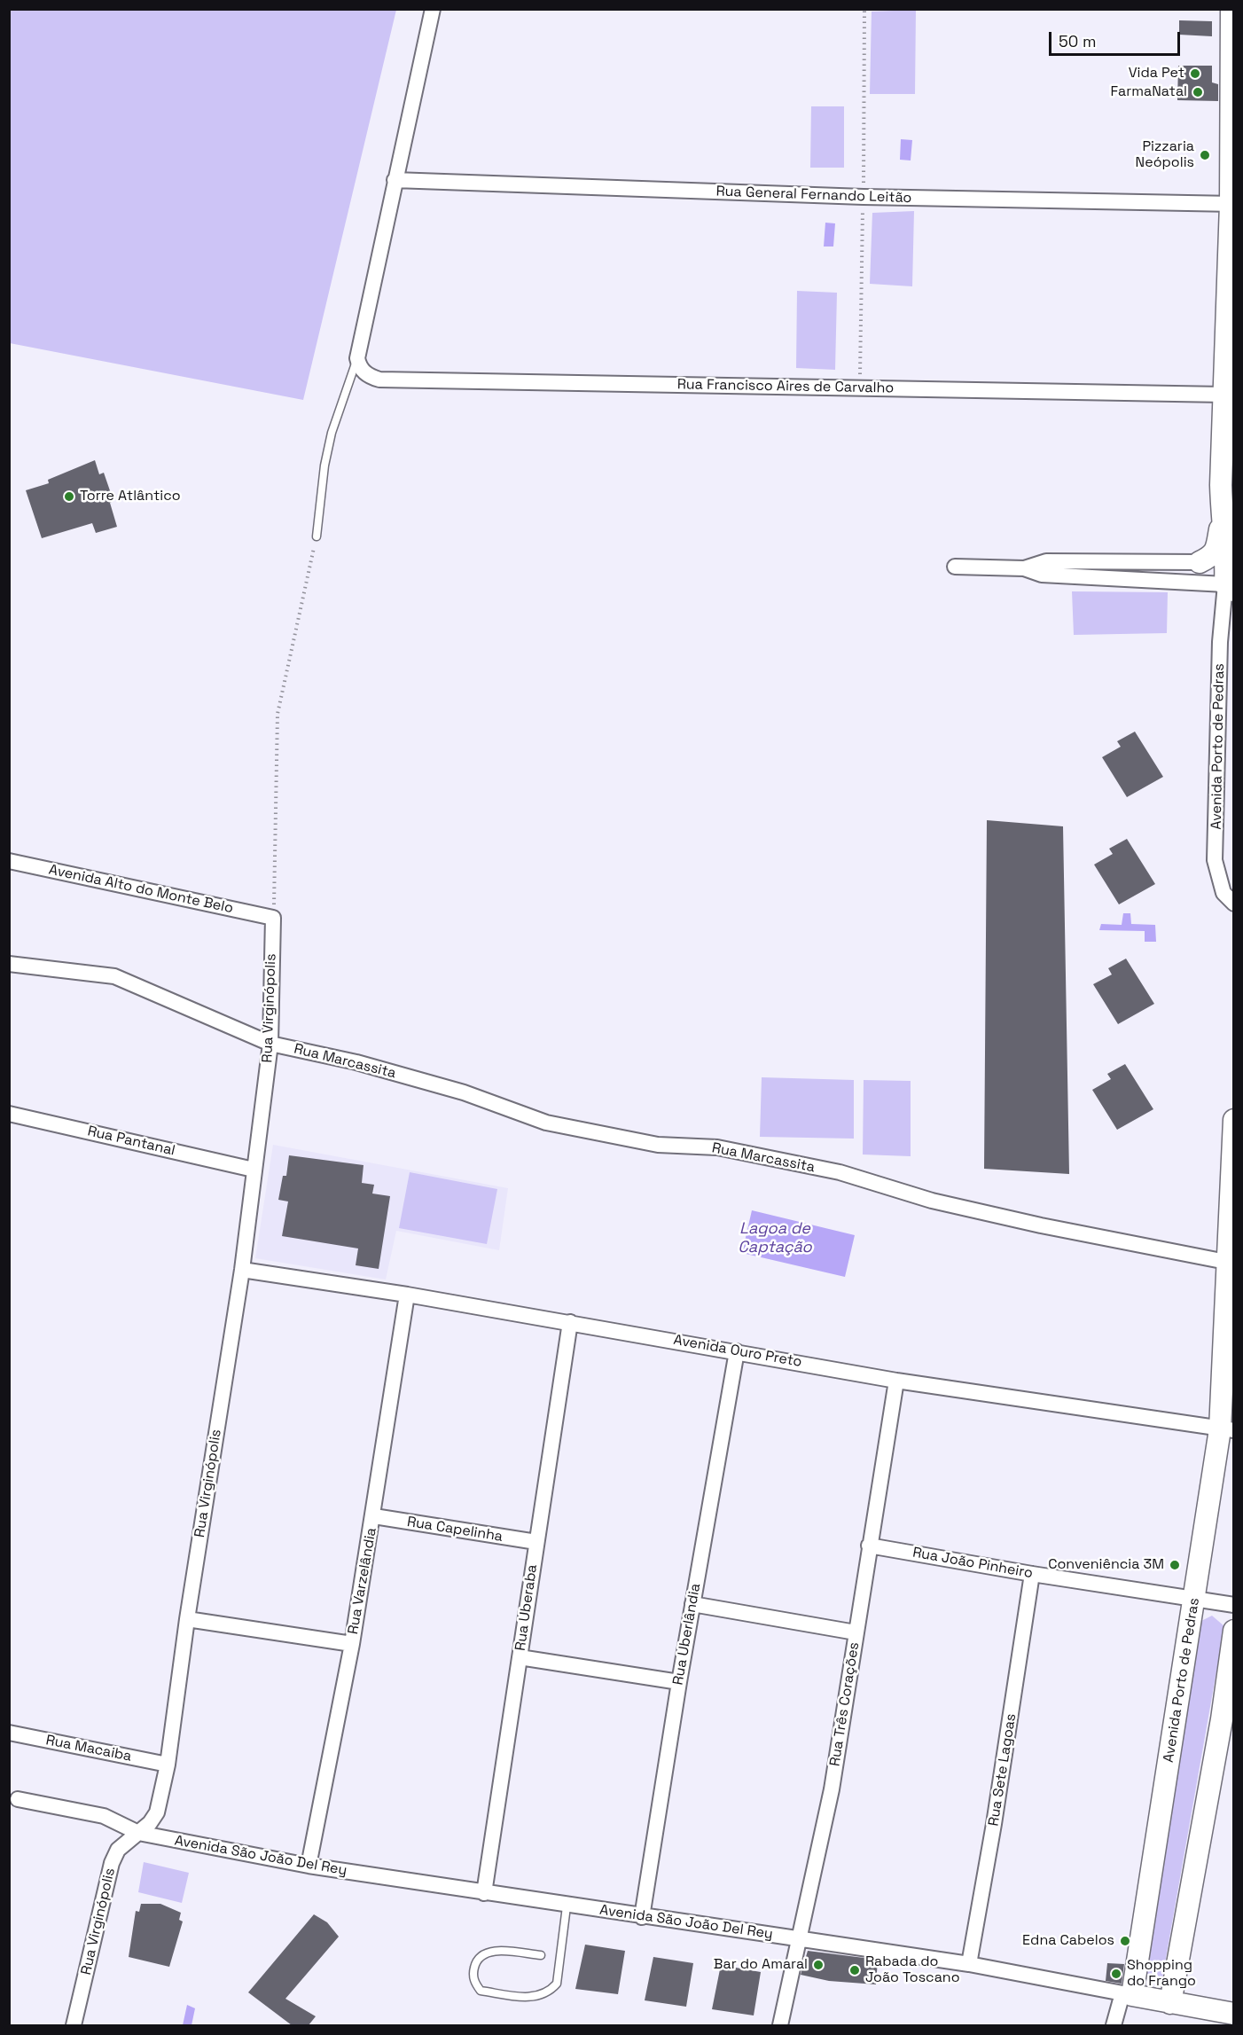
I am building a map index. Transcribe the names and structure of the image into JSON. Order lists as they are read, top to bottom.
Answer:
{
  "streets": {
    "main road": ["Avenida Porto de Pedras", "Avenida São João Del Rey"],
    "street": [
      "Rua General Fernando Leitão",
      "Rua Francisco Aires de Carvalho",
      "Avenida Alto do Monte Belo",
      "Rua Virginópolis",
      "Rua Marcassita",
      "Rua Pantanal",
      "Avenida Ouro Preto",
      "Rua Capelinha",
      "Rua João Pinheiro",
      "Rua Varzelândia",
      "Rua Uberaba",
      "Rua Uberlândia",
      "Rua Três Corações",
      "Rua Macaiba",
      "Rua Sete Lagoas"
    ]
  },
  "crossings": [
    ["Rua General Fernando Leitão", "Avenida Porto de Pedras"],
    ["Rua Francisco Aires de Carvalho", "Avenida Porto de Pedras"],
    ["Avenida Porto de Pedras", "Rua Marcassita"],
    ["Avenida Porto de Pedras", "Avenida Ouro Preto"],
    ["Avenida Porto de Pedras", "Rua João Pinheiro"],
    ["Avenida Porto de Pedras", "Avenida São João Del Rey"],
    ["Avenida Alto do Monte Belo", "Rua Virginópolis"],
    ["Rua Virginópolis", "Rua Marcassita"],
    ["Rua Virginópolis", "Rua Pantanal"],
    ["Rua Virginópolis", "Avenida Ouro Preto"],
    ["Rua Virginópolis", "Rua Macaiba"],
    ["Rua Virginópolis", "Avenida São João Del Rey"],
    ["Avenida Ouro Preto", "Rua Varzelândia"],
    ["Avenida Ouro Preto", "Rua Uberaba"],
    ["Avenida Ouro Preto", "Rua Uberlândia"],
    ["Avenida Ouro Preto", "Rua Três Corações"],
    ["Rua Capelinha", "Rua Varzelândia"],
    ["Rua Capelinha", "Rua Uberaba"],
    ["Rua João Pinheiro", "Rua Três Corações"],
    ["Rua João Pinheiro", "Rua Sete Lagoas"],
    ["Rua Varzelândia", "Avenida São João Del Rey"],
    ["Rua Uberaba", "Avenida São João Del Rey"],
    ["Rua Uberlândia", "Avenida São João Del Rey"],
    ["Rua Três Corações", "Avenida São João Del Rey"],
    ["Rua Sete Lagoas", "Avenida São João Del Rey"]
  ],
  "water": ["Lagoa de Captação"],
  "places": [
    "Vida Pet",
    "FarmaNatal",
    "Pizzaria Neópolis",
    "Torre Atlântico",
    "Conveniência 3M",
    "Edna Cabelos",
    "Bar do Amaral",
    "Rabada do João Toscano",
    "Shopping do Frango"
  ],
  "scale_bar": "50 m"
}
